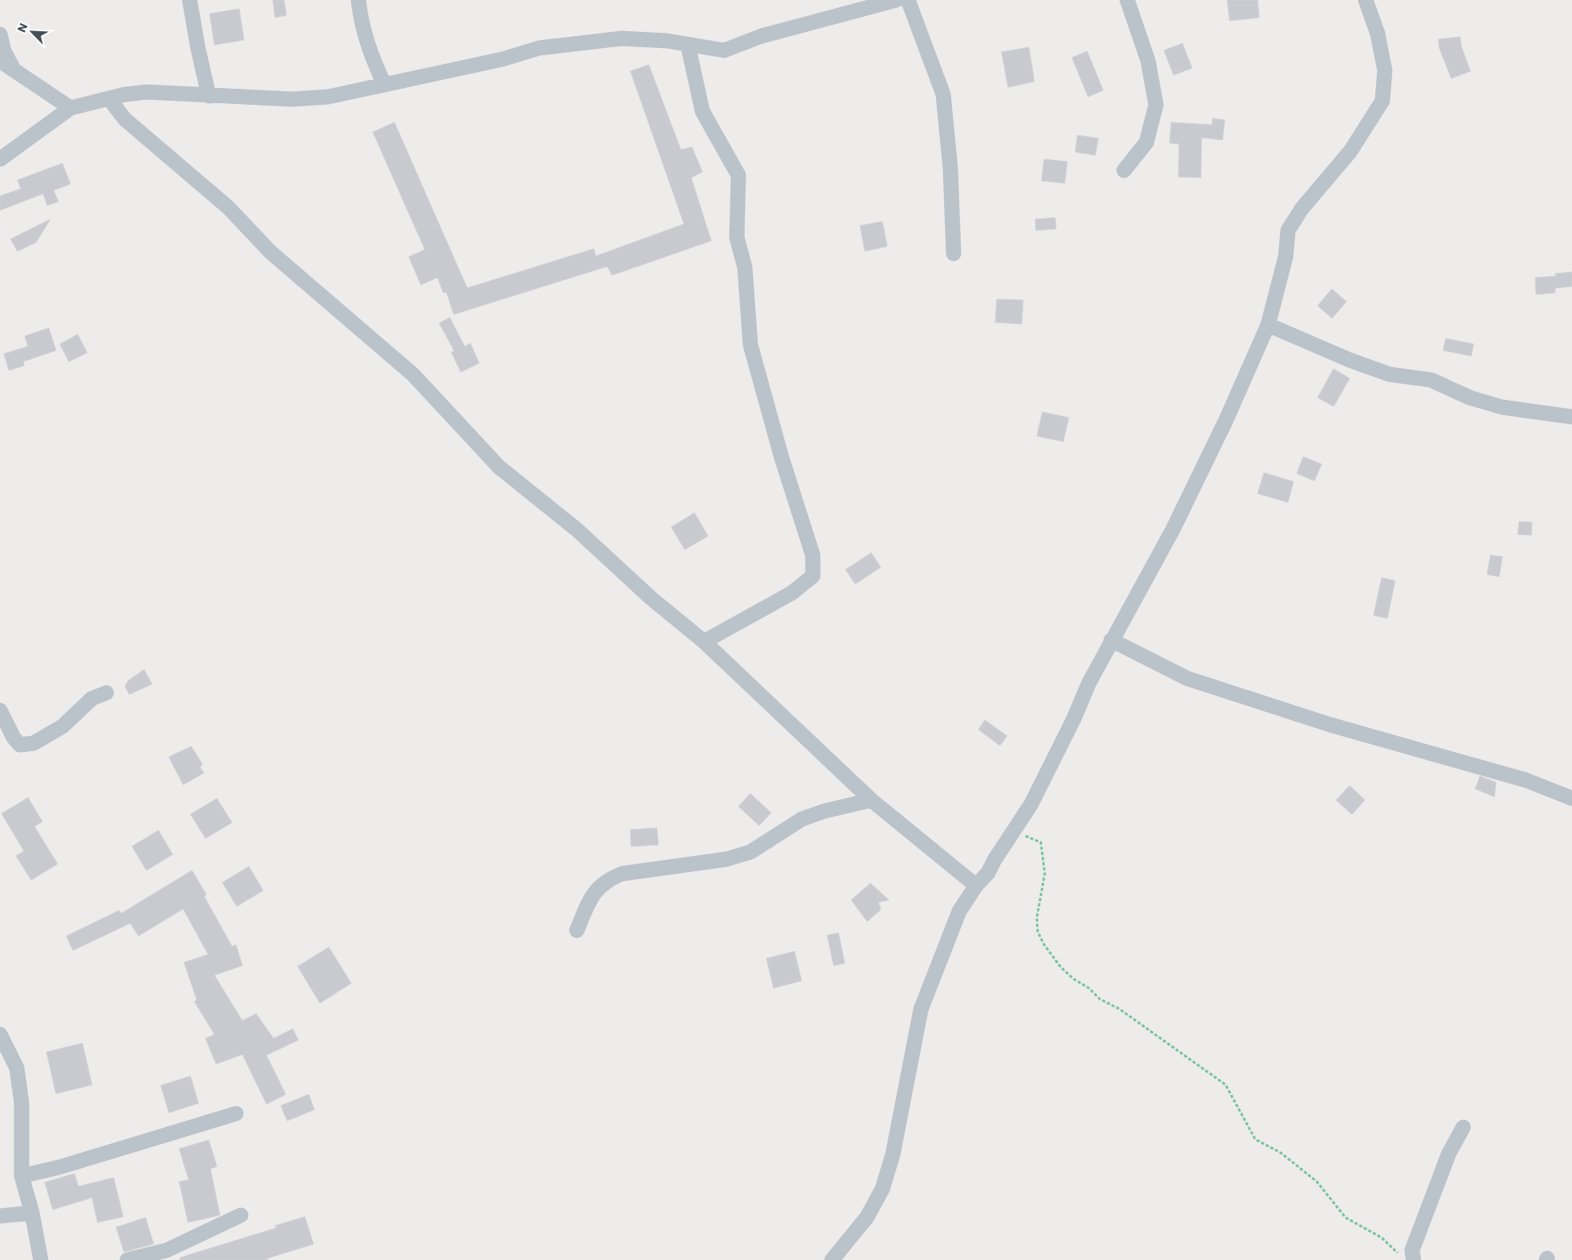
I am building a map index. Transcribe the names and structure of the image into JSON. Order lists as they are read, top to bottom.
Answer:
{
  "north": "top left"
}
